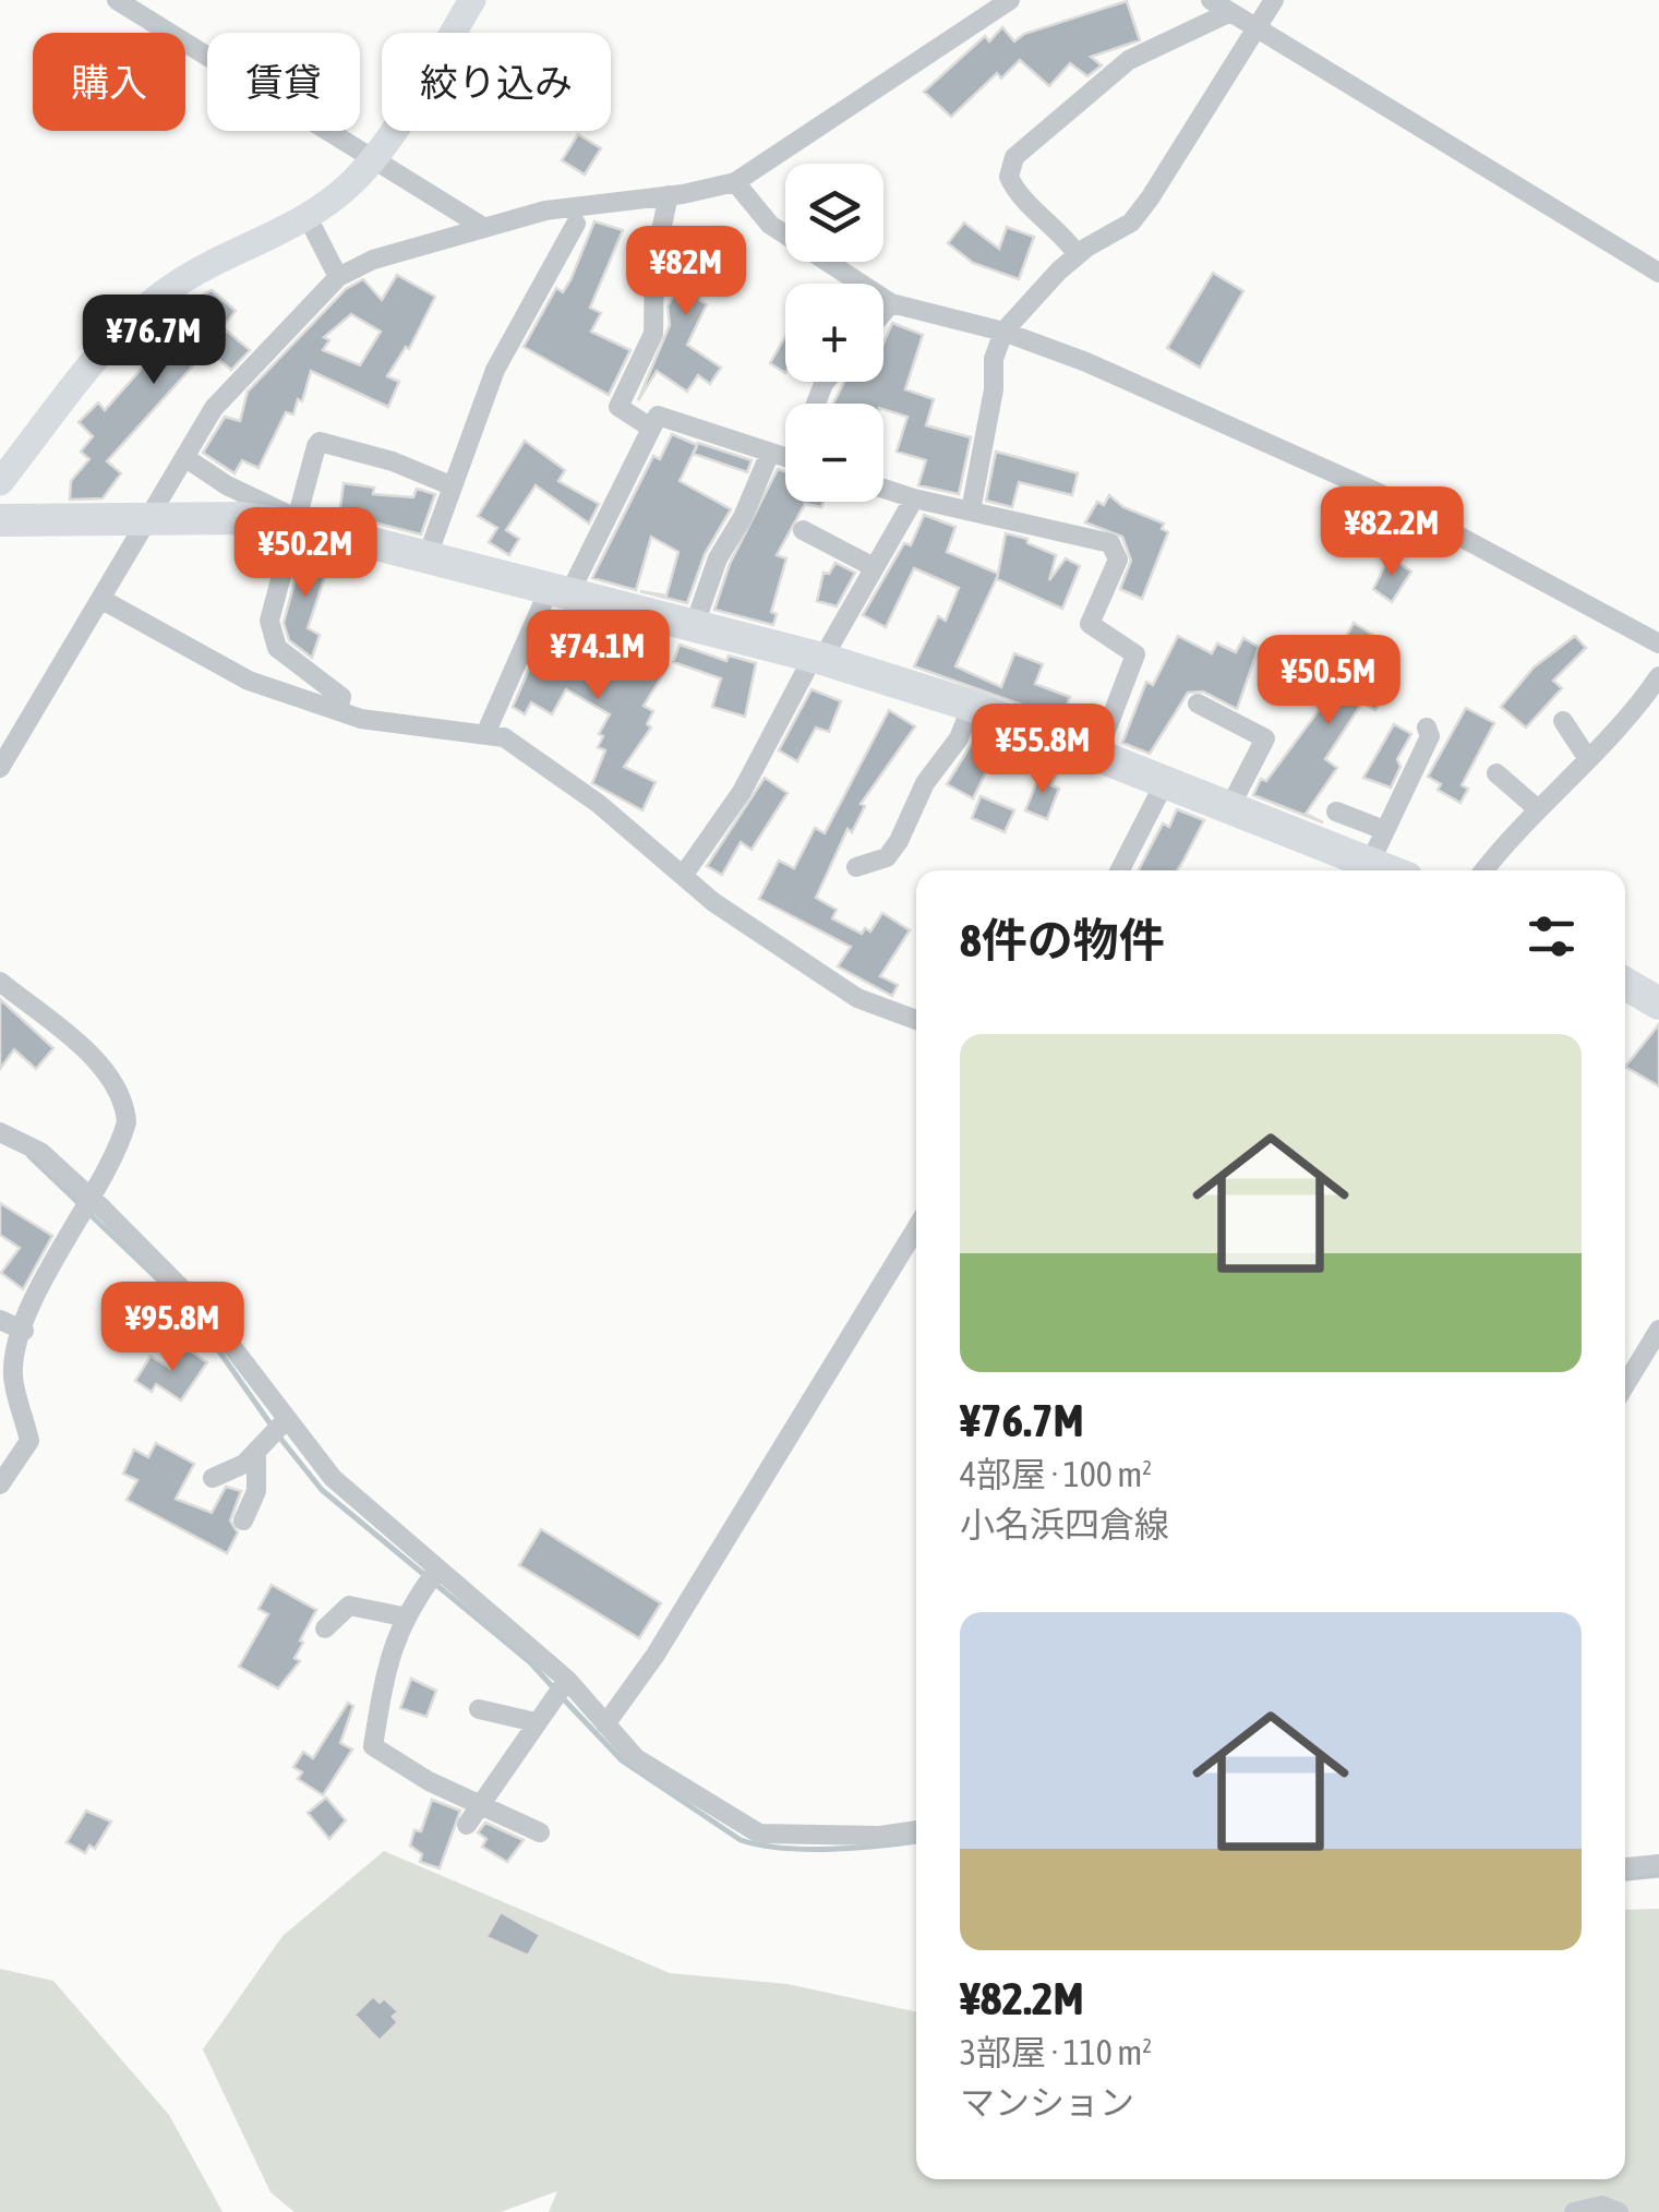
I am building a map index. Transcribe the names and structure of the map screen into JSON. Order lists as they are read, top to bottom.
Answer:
{
  "page": {
    "chip": ["購入", "賃貸", "絞り込み"],
    "map_buttons": ["+", "−"],
    "price": [
      "¥82M",
      "¥76.7M",
      "¥82.2M",
      "¥50.2M",
      "¥74.1M",
      "¥50.5M",
      "¥55.8M",
      "¥95.8M"
    ],
    "heading": "8件の物件",
    "list": [
      {
        "name": "¥76.7M",
        "note": "4部屋 · 100 m² · 小名浜四倉線"
      },
      {
        "name": "¥82.2M",
        "note": "3部屋 · 110 m² · マンション"
      }
    ]
  }
}
